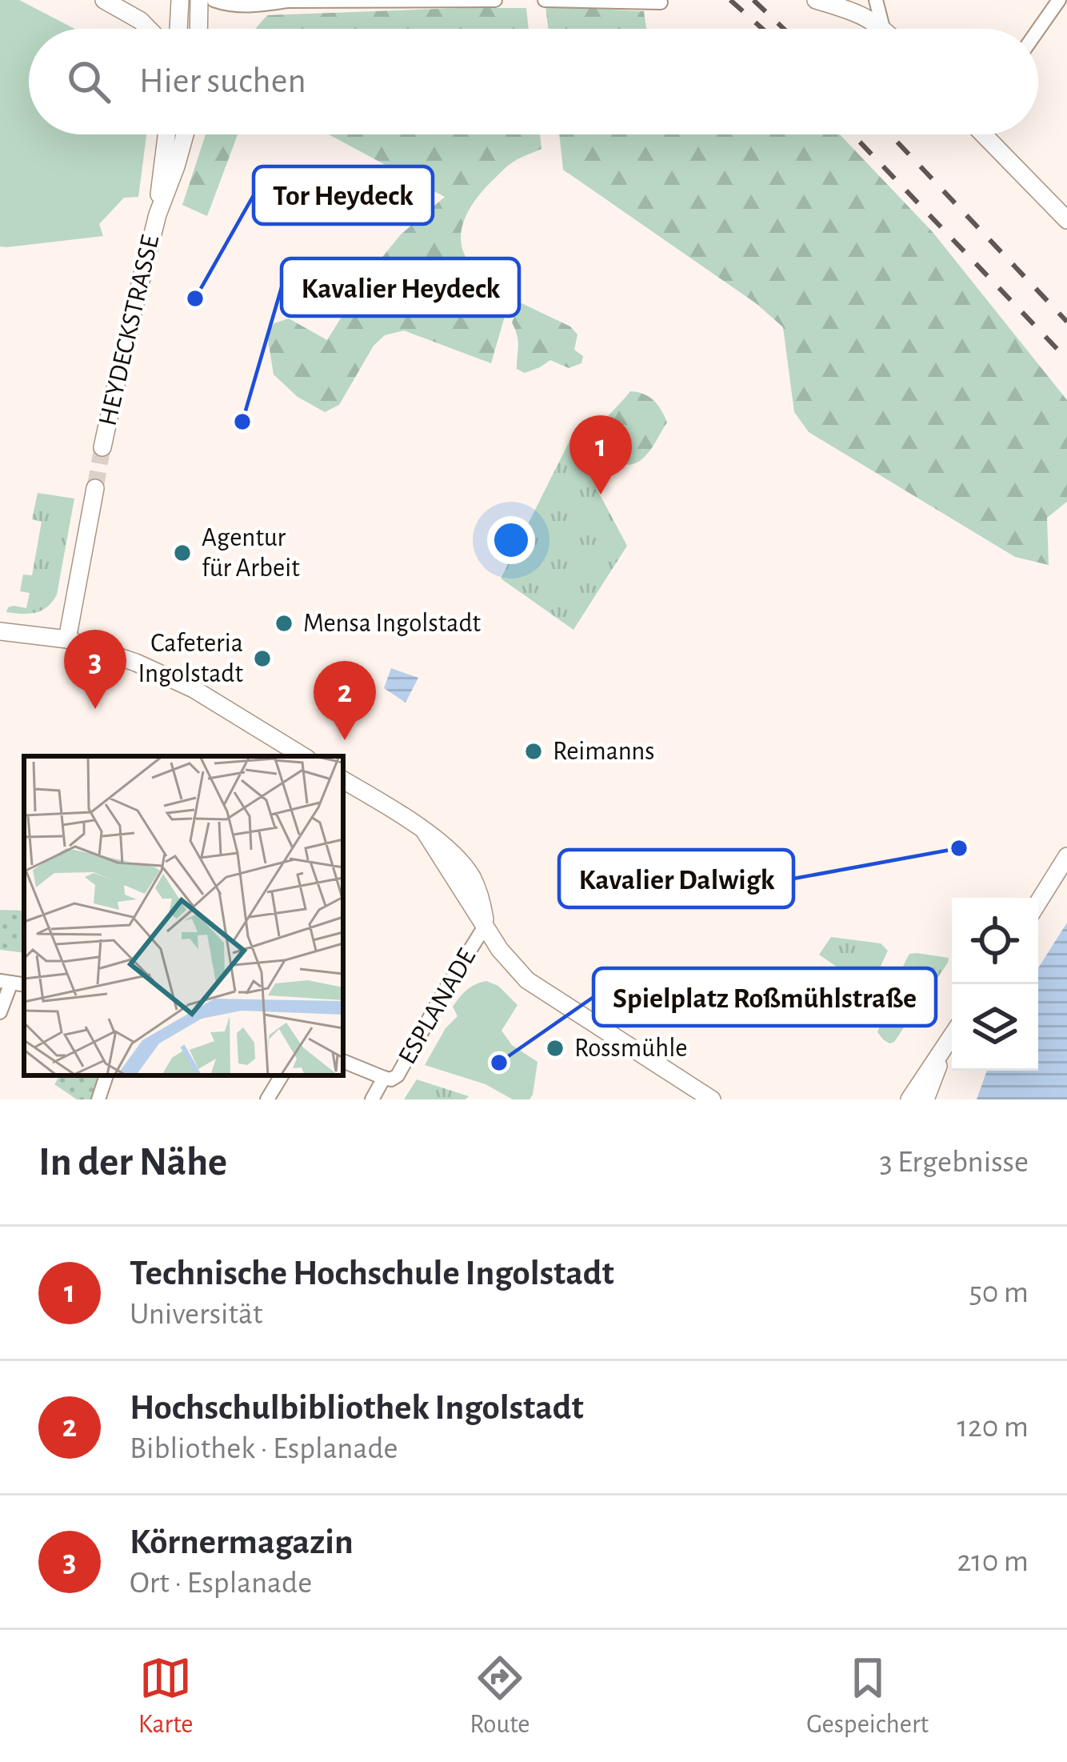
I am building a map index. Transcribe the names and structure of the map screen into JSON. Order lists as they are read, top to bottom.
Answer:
{
  "streets": {
    "street": ["HEYDECKSTRASSE", "ESPLANADE"]
  },
  "places": [
    "Tor Heydeck",
    "Kavalier Heydeck",
    "Agentur für Arbeit",
    "Mensa Ingolstadt",
    "Cafeteria Ingolstadt",
    "Reimanns",
    "Kavalier Dalwigk",
    "Rossmühle",
    "Spielplatz Roßmühlstraße"
  ],
  "page": {
    "search": "Hier suchen",
    "pins": ["1", "3", "2"],
    "heading": ["In der Nähe", "3 Ergebnisse"],
    "list": [
      {
        "mark": "1",
        "name": "Technische Hochschule Ingolstadt",
        "note": "Universität",
        "value": "50 m"
      },
      {
        "mark": "2",
        "name": "Hochschulbibliothek Ingolstadt",
        "note": "Bibliothek · Esplanade",
        "value": "120 m"
      },
      {
        "mark": "3",
        "name": "Körnermagazin",
        "note": "Ort · Esplanade",
        "value": "210 m"
      }
    ],
    "nav": ["Karte", "Route", "Gespeichert"]
  }
}
